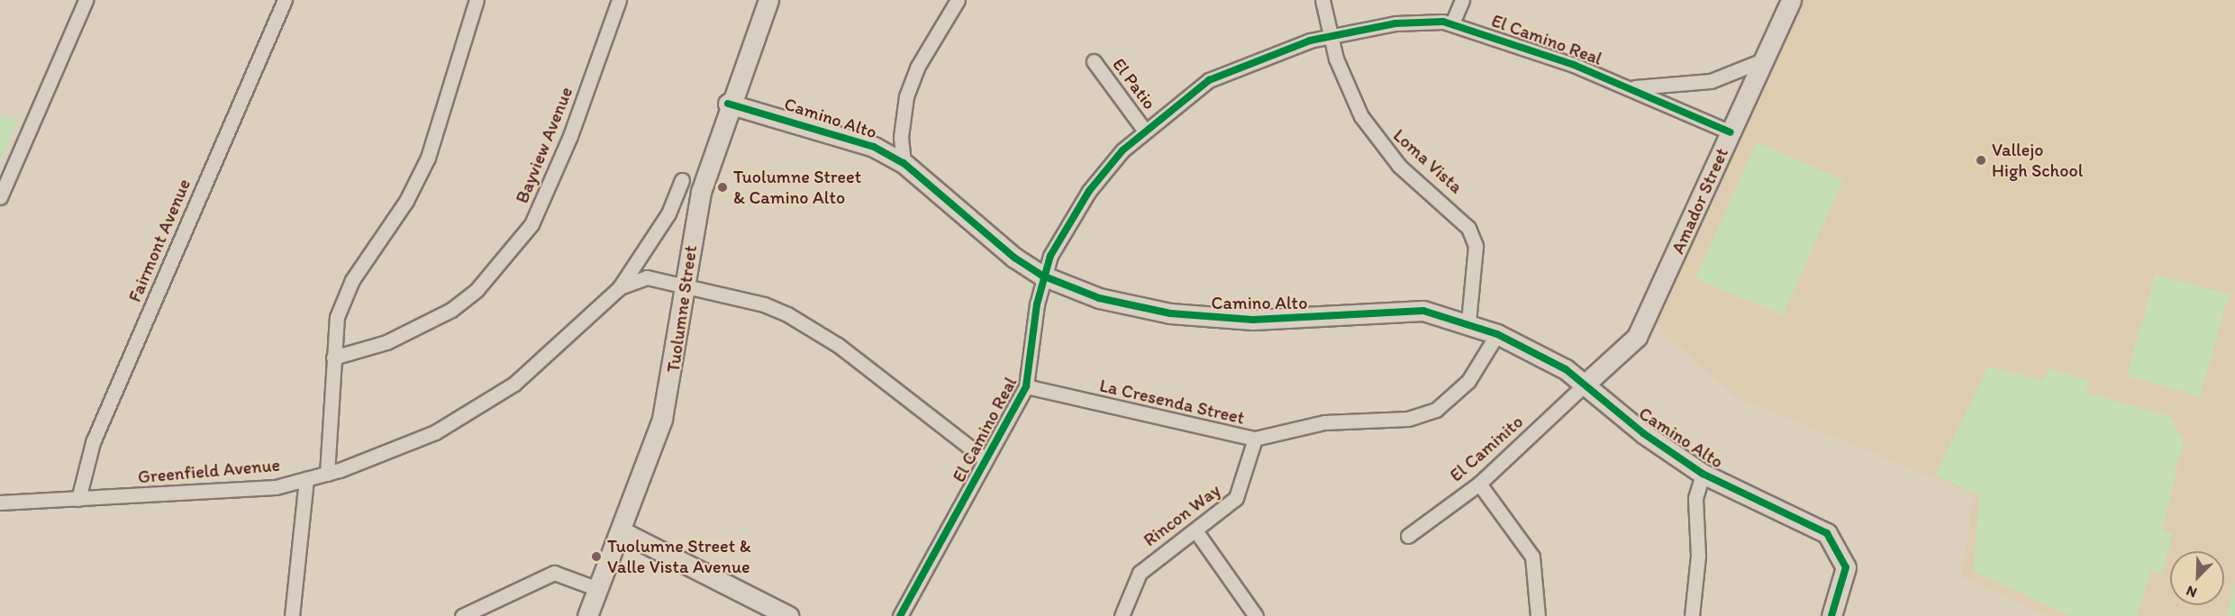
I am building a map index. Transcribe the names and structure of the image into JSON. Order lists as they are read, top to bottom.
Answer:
{
  "streets": {
    "street": [
      "El Camino Real",
      "El Patio",
      "Camino Alto",
      "Bayview Avenue",
      "Loma Vista",
      "Amador Street",
      "Fairmont Avenue",
      "Tuolumne Street",
      "La Cresenda Street",
      "El Caminito",
      "Greenfield Avenue",
      "Rincon Way"
    ]
  },
  "crossings": [
    ["El Camino Real", "El Patio"],
    ["El Camino Real", "Camino Alto"],
    ["El Camino Real", "Loma Vista"],
    ["El Camino Real", "Amador Street"],
    ["El Camino Real", "La Cresenda Street"],
    ["Camino Alto", "Loma Vista"],
    ["Camino Alto", "Amador Street"],
    ["Camino Alto", "Tuolumne Street"],
    ["Camino Alto", "La Cresenda Street"],
    ["Camino Alto", "El Caminito"],
    ["Amador Street", "El Caminito"],
    ["Fairmont Avenue", "Greenfield Avenue"],
    ["Tuolumne Street", "Greenfield Avenue"],
    ["La Cresenda Street", "Rincon Way"]
  ],
  "places": ["Vallejo High School", "Tuolumne Street & Camino Alto", "Tuolumne Street & Valle Vista Avenue"],
  "north": "bottom left"
}
